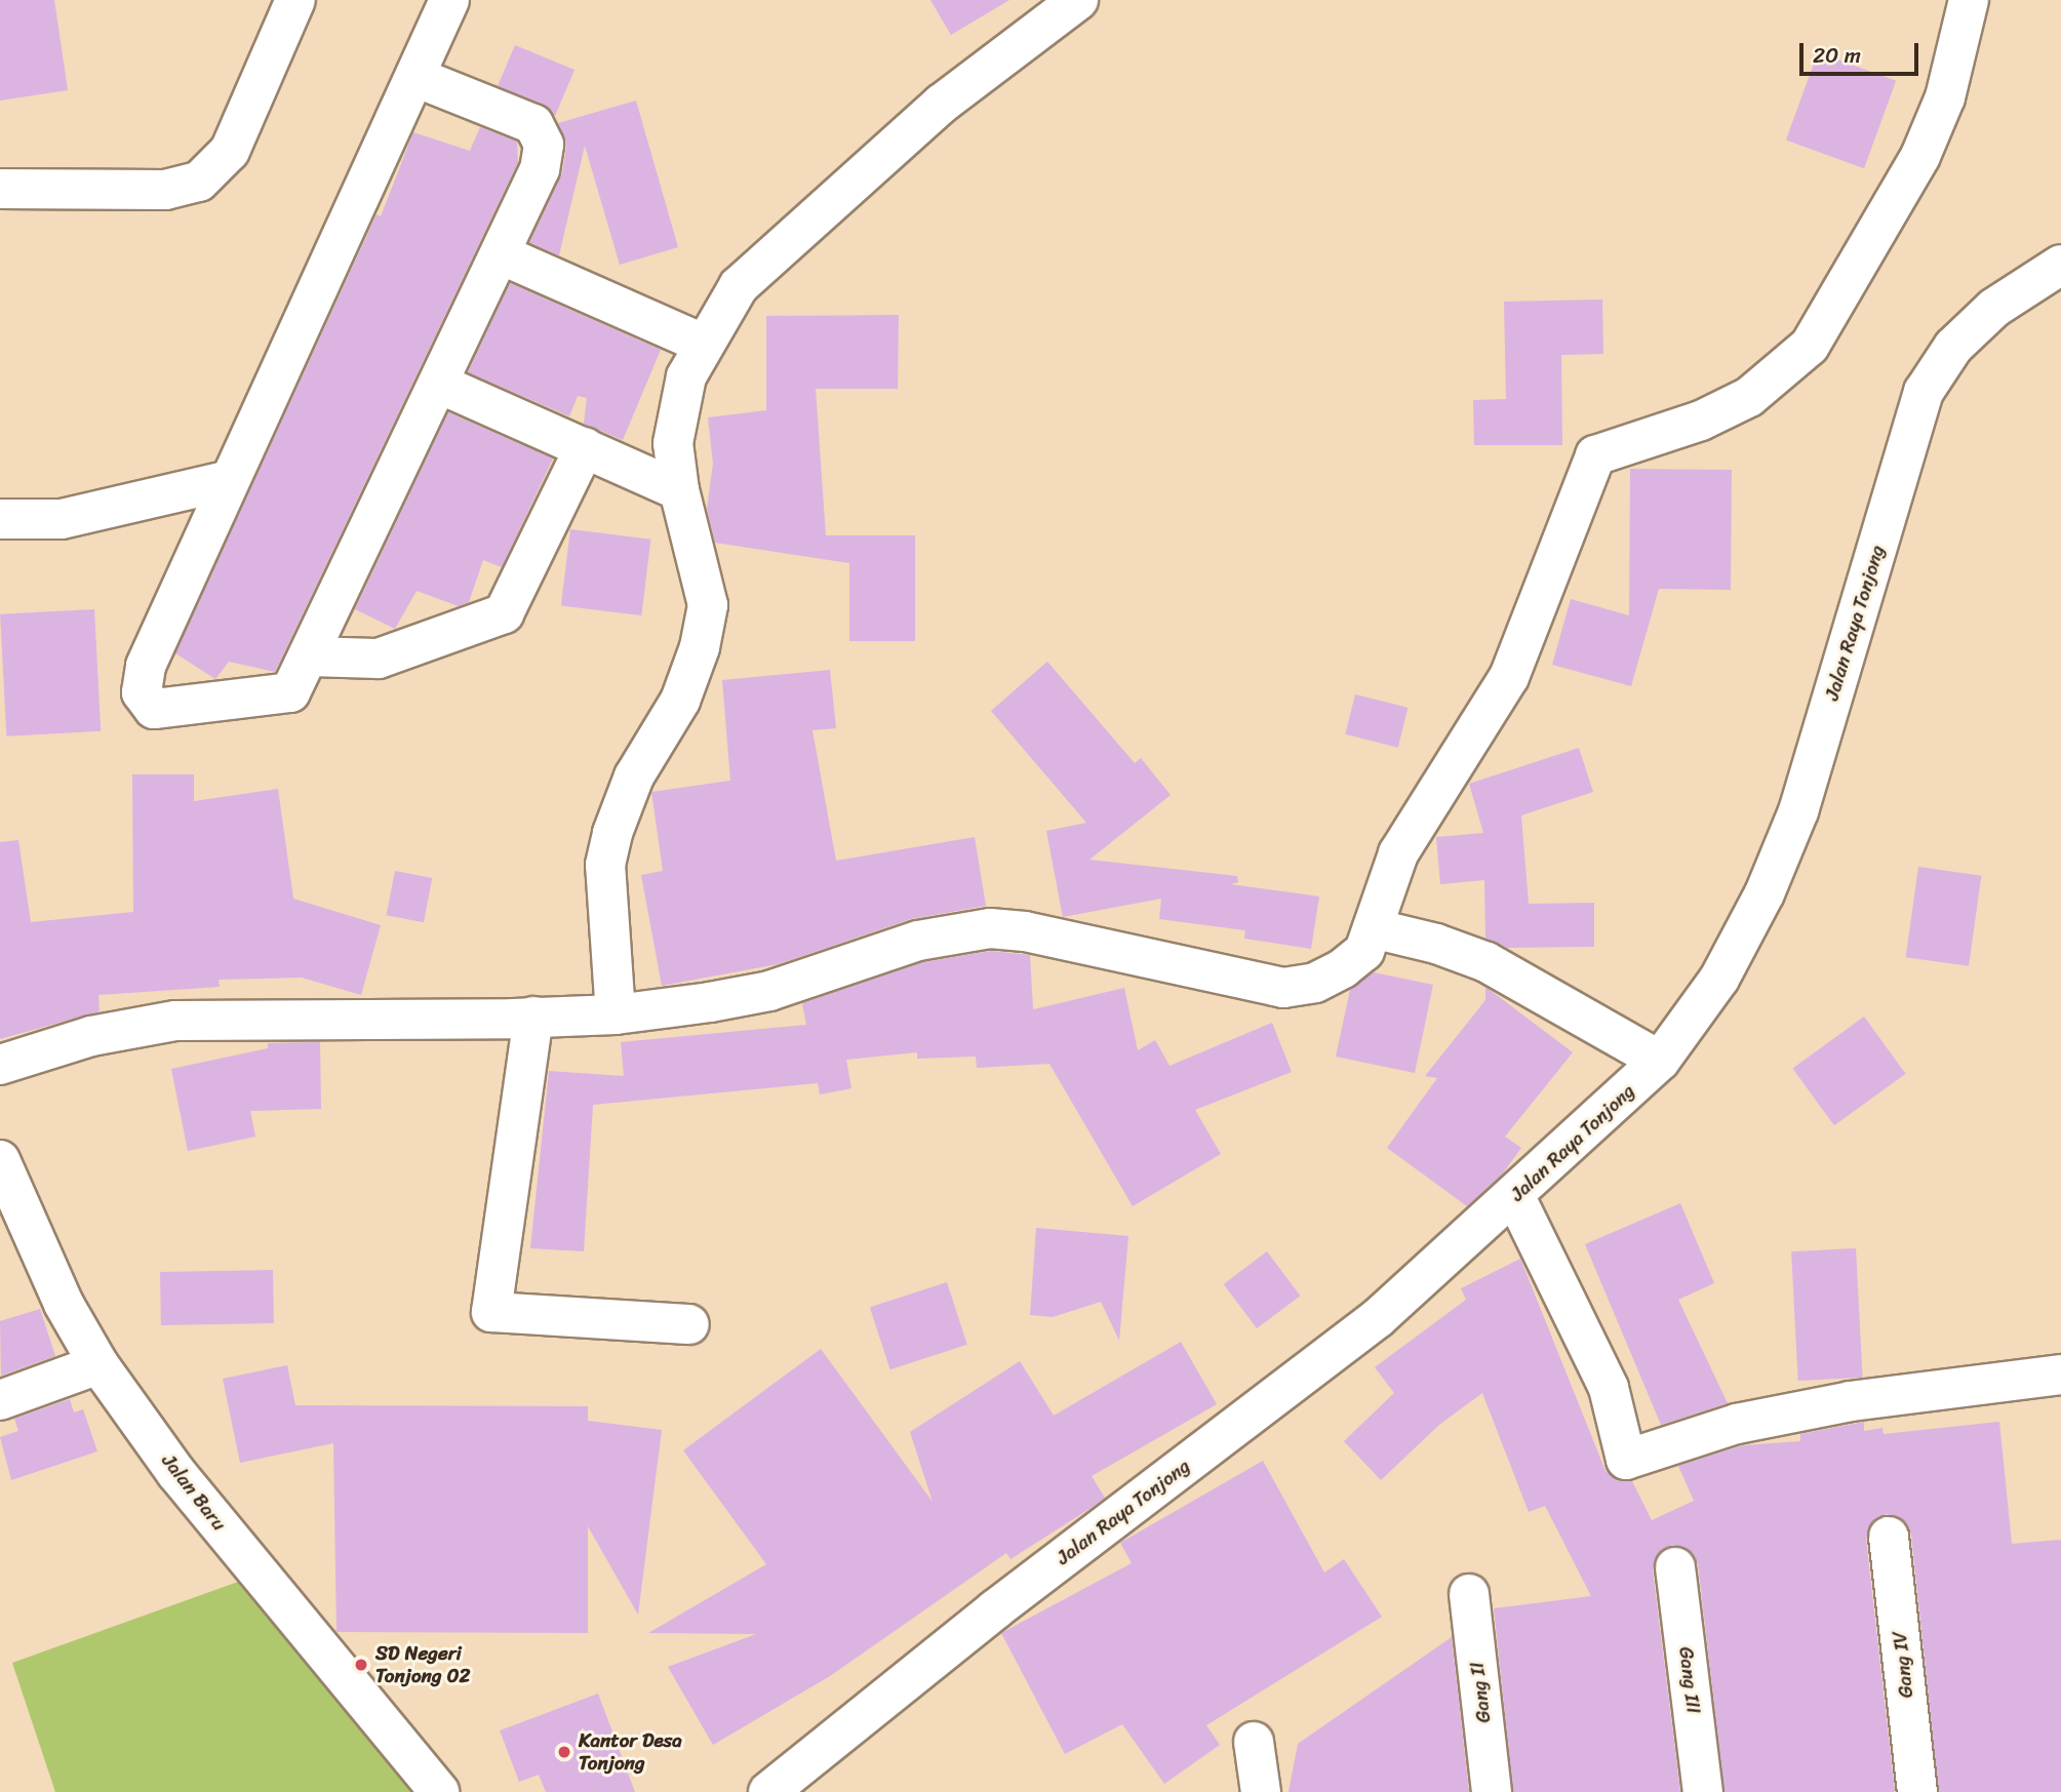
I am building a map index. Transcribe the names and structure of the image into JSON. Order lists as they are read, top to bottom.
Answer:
{
  "streets": {
    "street": [
      "Jalan Raya Tonjong",
      "Jalan Baru",
      "Gang IV",
      "Gang III",
      "Gang II"
    ]
  },
  "places": ["SD Negeri Tonjong 02", "Kantor Desa Tonjong"],
  "scale_bar": "20 m"
}
